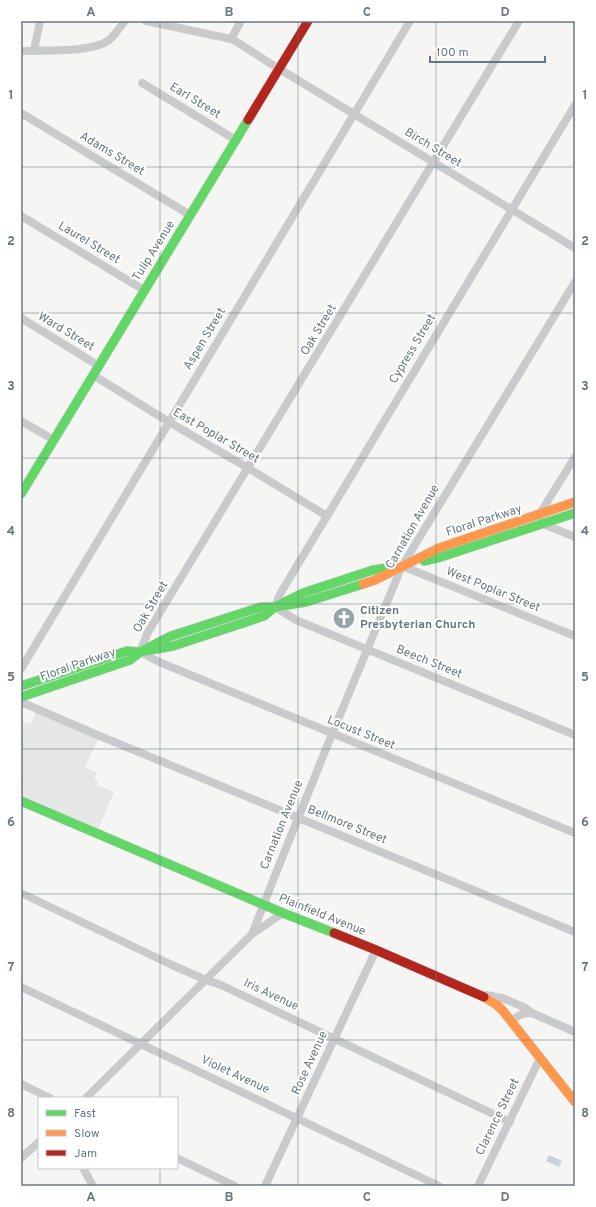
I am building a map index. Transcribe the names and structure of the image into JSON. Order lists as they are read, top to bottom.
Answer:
{
  "streets": {
    "main road": ["Tulip Avenue", "Floral Parkway", "Plainfield Avenue"],
    "street": [
      "Earl Street",
      "Birch Street",
      "Adams Street",
      "Laurel Street",
      "Oak Street",
      "Ward Street",
      "Aspen Street",
      "Cypress Street",
      "East Poplar Street",
      "Carnation Avenue",
      "West Poplar Street",
      "Beech Street",
      "Locust Street",
      "Bellmore Street",
      "Iris Avenue",
      "Rose Avenue",
      "Violet Avenue",
      "Clarence Street"
    ]
  },
  "crossings": [
    ["Earl Street", "Tulip Avenue"],
    ["Birch Street", "Tulip Avenue"],
    ["Birch Street", "Oak Street"],
    ["Birch Street", "Aspen Street"],
    ["Birch Street", "Cypress Street"],
    ["Adams Street", "Tulip Avenue"],
    ["Laurel Street", "Tulip Avenue"],
    ["Tulip Avenue", "Ward Street"],
    ["Tulip Avenue", "East Poplar Street"],
    ["Oak Street", "East Poplar Street"],
    ["Oak Street", "Floral Parkway"],
    ["Oak Street", "Locust Street"],
    ["Aspen Street", "East Poplar Street"],
    ["Cypress Street", "East Poplar Street"],
    ["Cypress Street", "Floral Parkway"],
    ["Cypress Street", "Beech Street"],
    ["Floral Parkway", "Carnation Avenue"],
    ["Floral Parkway", "West Poplar Street"],
    ["Floral Parkway", "Beech Street"],
    ["Floral Parkway", "Locust Street"],
    ["Carnation Avenue", "West Poplar Street"],
    ["Carnation Avenue", "Beech Street"],
    ["Carnation Avenue", "Locust Street"],
    ["Carnation Avenue", "Bellmore Street"],
    ["Carnation Avenue", "Plainfield Avenue"],
    ["Carnation Avenue", "Iris Avenue"],
    ["Carnation Avenue", "Violet Avenue"],
    ["Plainfield Avenue", "Rose Avenue"],
    ["Plainfield Avenue", "Clarence Street"],
    ["Iris Avenue", "Rose Avenue"],
    ["Iris Avenue", "Clarence Street"],
    ["Rose Avenue", "Violet Avenue"]
  ],
  "places": {
    "church": ["Citizen Presbyterian Church"]
  },
  "legend": ["Fast", "Slow", "Jam"],
  "scale_bar": "100 m",
  "grid": {
    "columns": [
      "A",
      "B",
      "C",
      "D"
    ],
    "rows": [
      "1",
      "2",
      "3",
      "4",
      "5",
      "6",
      "7",
      "8"
    ]
  }
}
